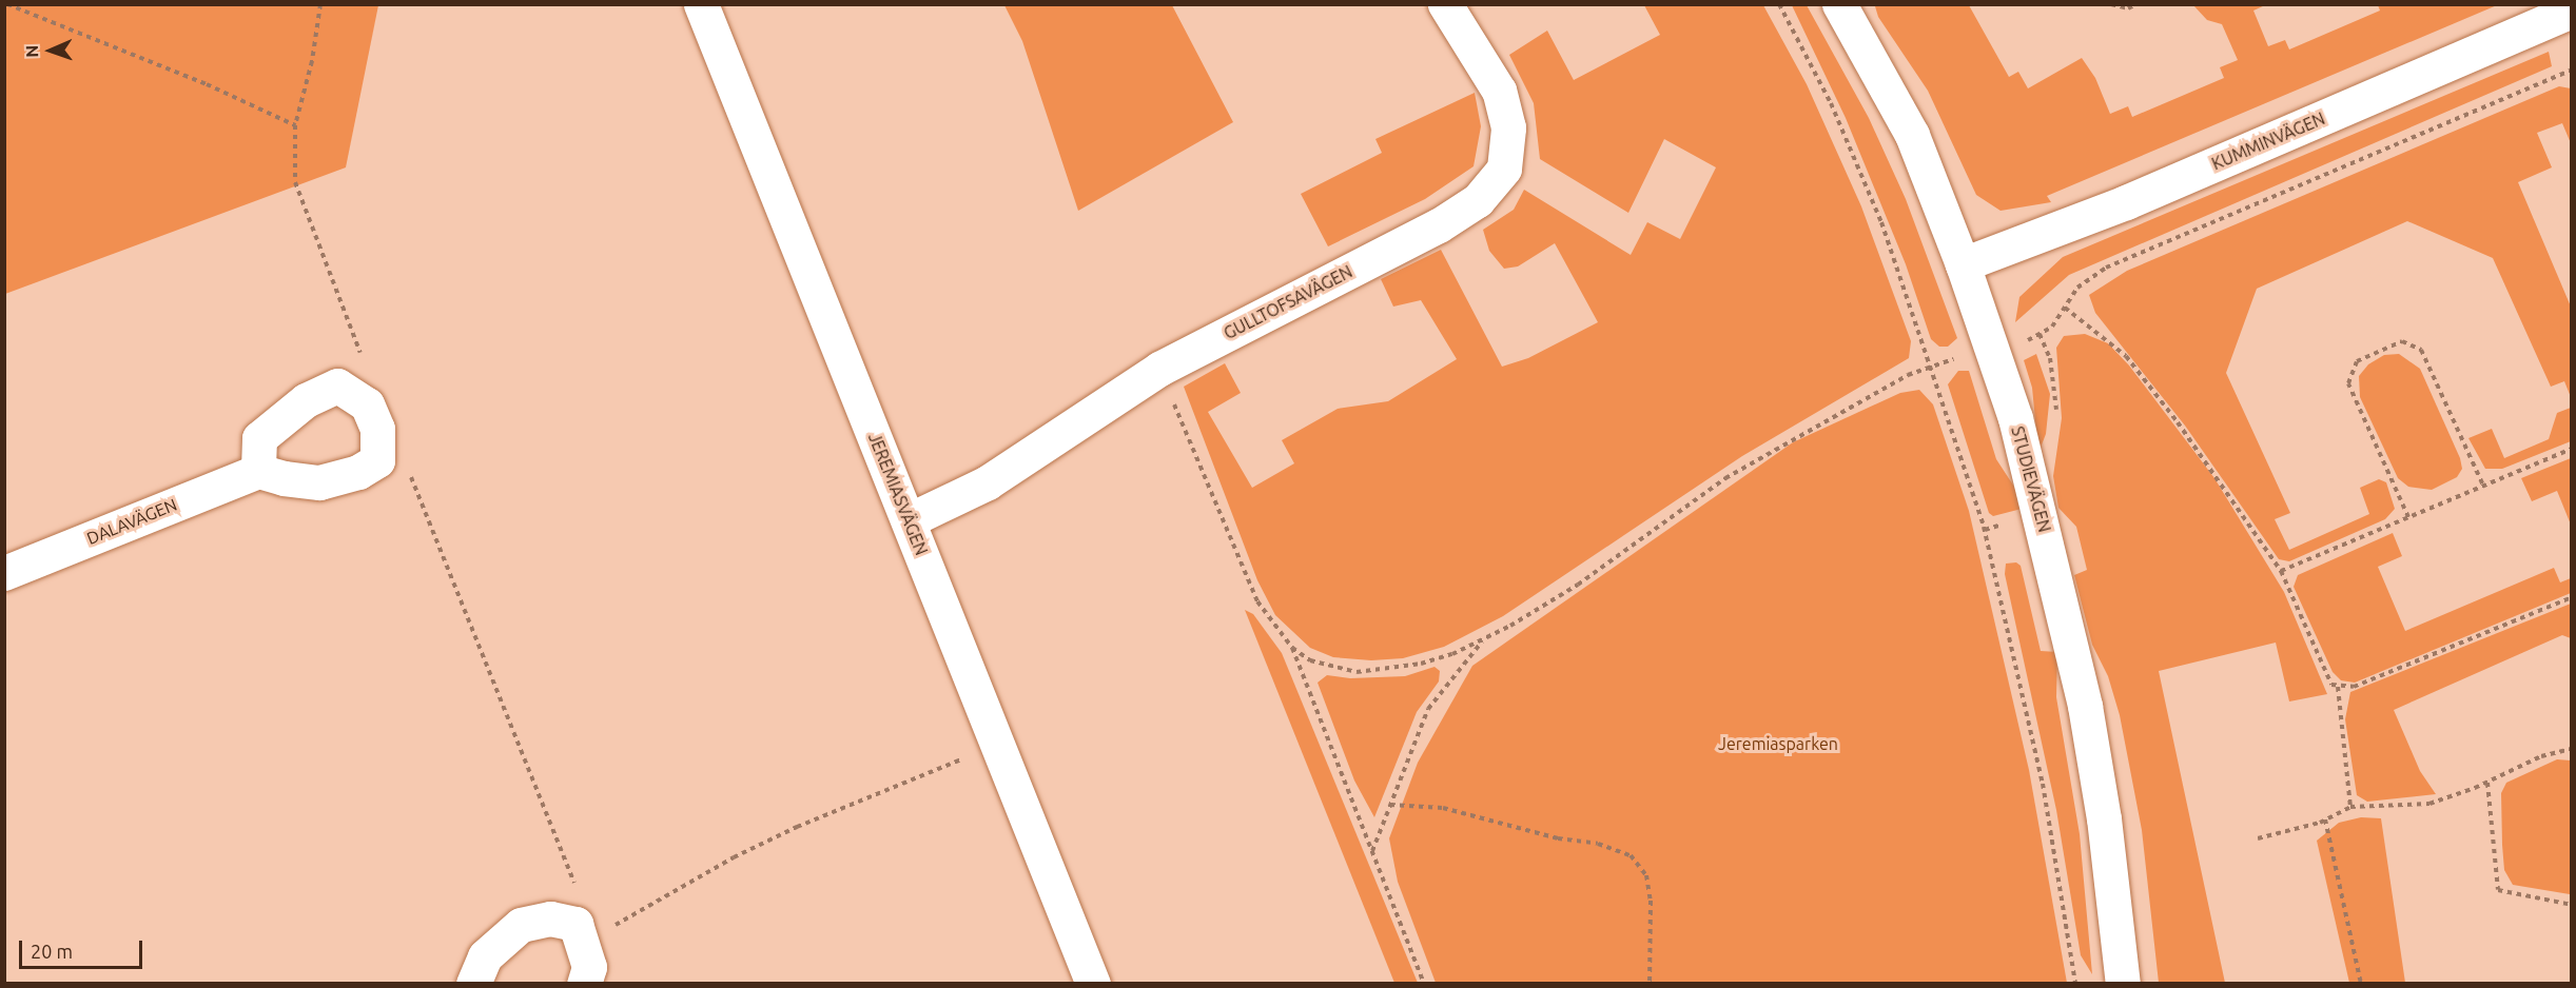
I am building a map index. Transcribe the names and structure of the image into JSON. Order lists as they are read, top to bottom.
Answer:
{
  "streets": {
    "street": [
      "KUMMINVÄGEN",
      "GULLTOFSAVÄGEN",
      "STUDIEVÄGEN",
      "JEREMIASVÄGEN",
      "DALAVÄGEN"
    ]
  },
  "crossings": [
    ["KUMMINVÄGEN", "STUDIEVÄGEN"],
    ["GULLTOFSAVÄGEN", "JEREMIASVÄGEN"]
  ],
  "parks": ["Jeremiasparken"],
  "scale_bar": "20 m",
  "north": "left"
}
